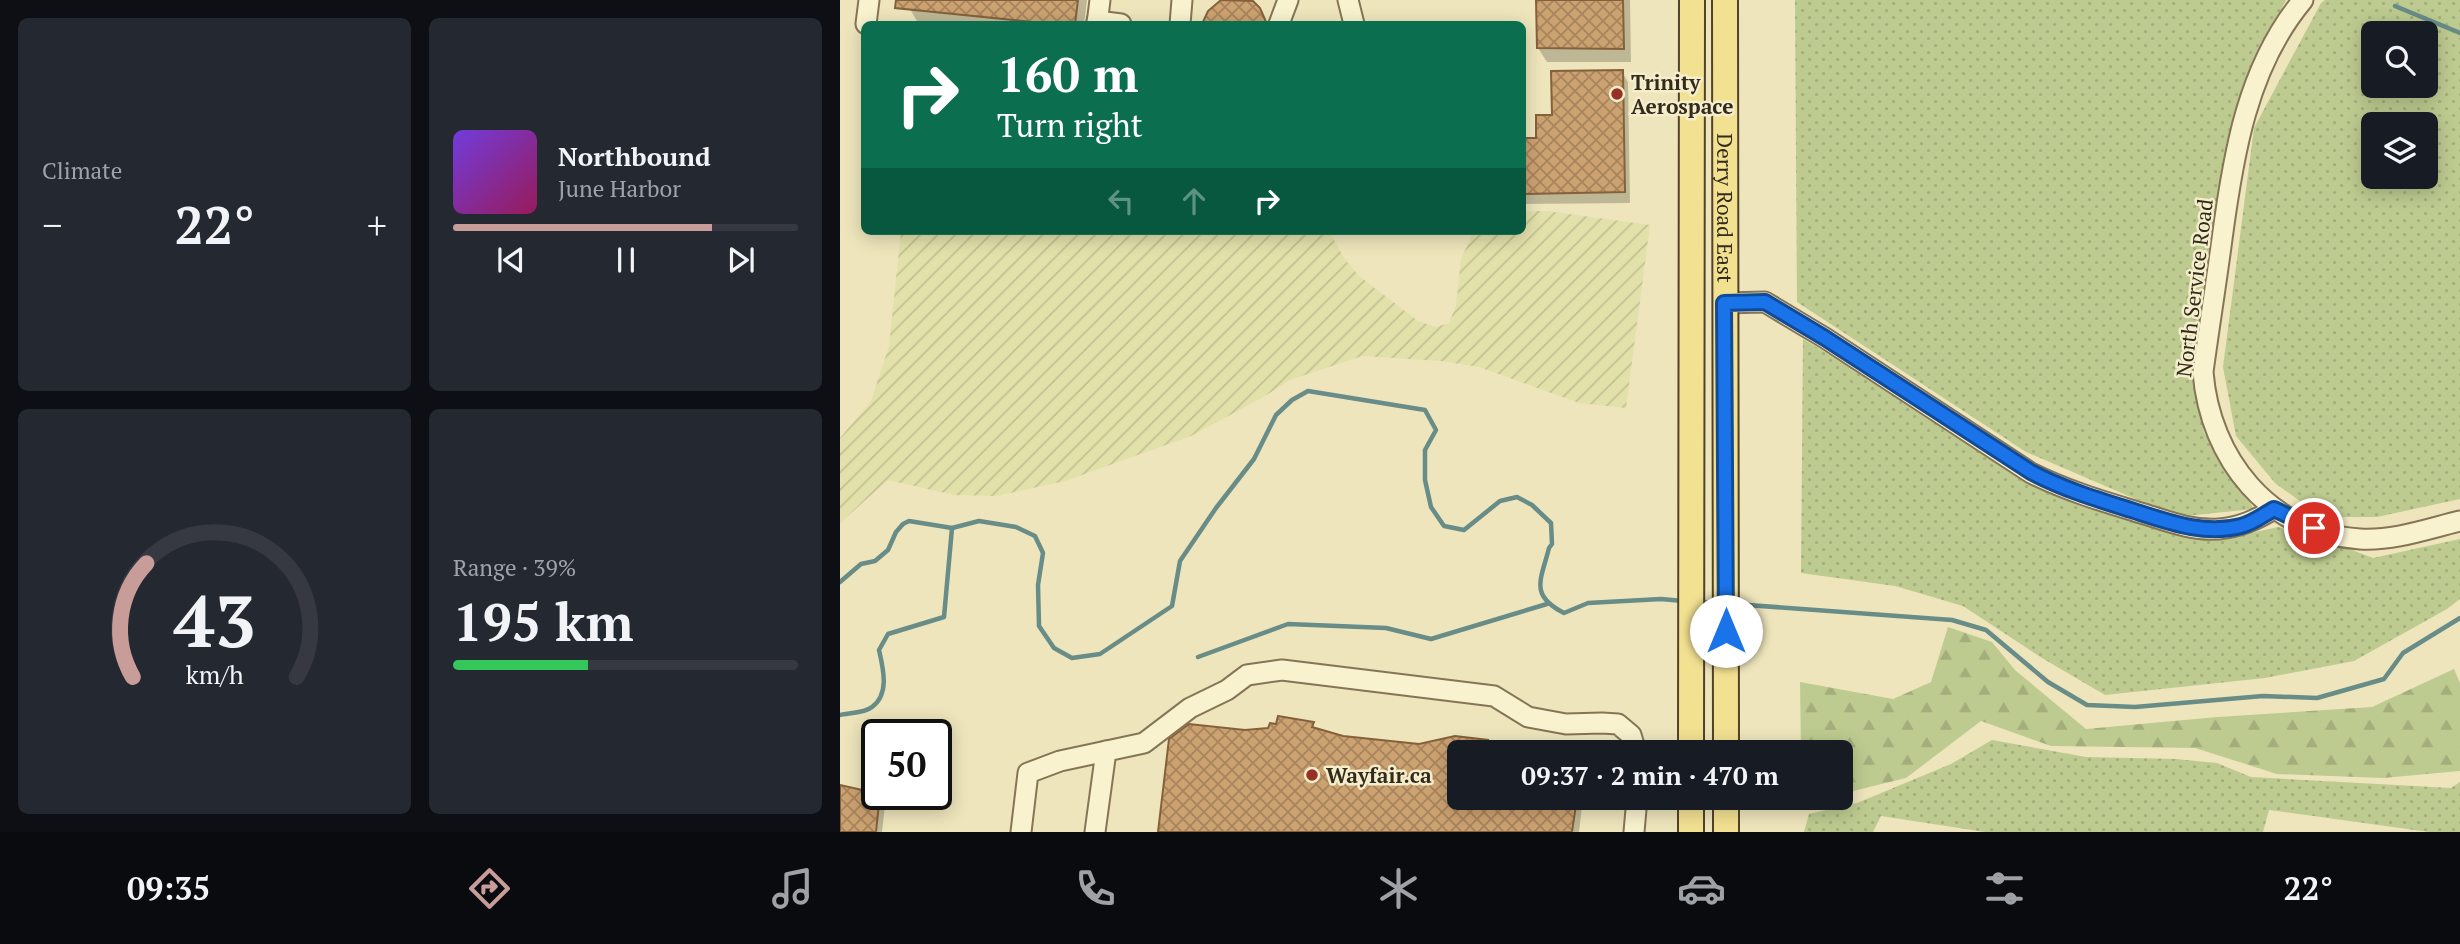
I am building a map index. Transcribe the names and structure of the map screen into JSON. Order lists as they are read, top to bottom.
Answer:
{
  "streets": {
    "main road": ["Derry Road East"],
    "lane": ["North Service Road"]
  },
  "places": ["Trinity Aerospace", "Wayfair.ca"],
  "page": {
    "tile": [
      "Climate",
      ["Range · 39%", "195 km"]
    ],
    "turn": ["160 m", "Turn right"],
    "song": ["Northbound", "June Harbor"],
    "heat": ["−", "22°", "+"],
    "limit": "50",
    "trip": "09:37 · 2 min · 470 m",
    "tabs": ["09:35", "22°"],
    "gauge": ["43", "km/h"]
  }
}
